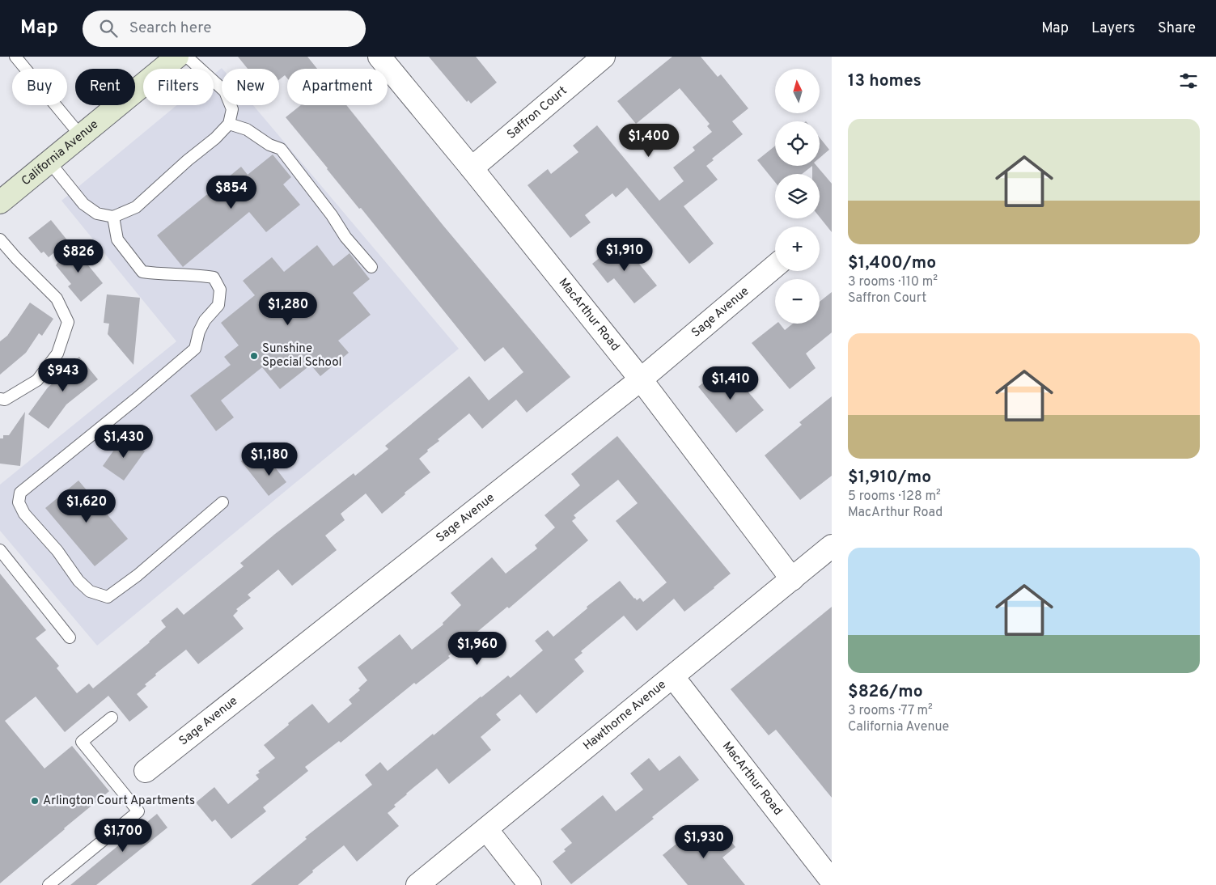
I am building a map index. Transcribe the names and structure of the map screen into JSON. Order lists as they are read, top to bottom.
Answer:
{
  "streets": {
    "main road": ["California Avenue"],
    "street": [
      "Saffron Court",
      "Sage Avenue",
      "MacArthur Road",
      "Hawthorne Avenue"
    ]
  },
  "crossings": [
    ["Saffron Court", "MacArthur Road"],
    ["Sage Avenue", "MacArthur Road"],
    ["MacArthur Road", "Hawthorne Avenue"]
  ],
  "places": ["Sunshine Special School", "Arlington Court Apartments"],
  "north": "top",
  "page": {
    "header": "Map",
    "search": "Search here",
    "nav": ["Map", "Layers", "Share"],
    "heading": "13 homes",
    "map_buttons": ["+", "−"],
    "chip": [
      "Buy",
      "Rent",
      "Filters",
      "New",
      "Apartment"
    ],
    "list": [
      {
        "name": "$1,400/mo",
        "note": "3 rooms · 110 m² · Saffron Court"
      },
      {
        "name": "$1,910/mo",
        "note": "5 rooms · 128 m² · MacArthur Road"
      },
      {
        "name": "$826/mo",
        "note": "3 rooms · 77 m² · California Avenue"
      }
    ],
    "price": [
      "$1,400",
      "$854",
      "$1,910",
      "$826",
      "$1,280",
      "$943",
      "$1,410",
      "$1,430",
      "$1,180",
      "$1,620",
      "$1,960",
      "$1,700",
      "$1,930"
    ]
  }
}
